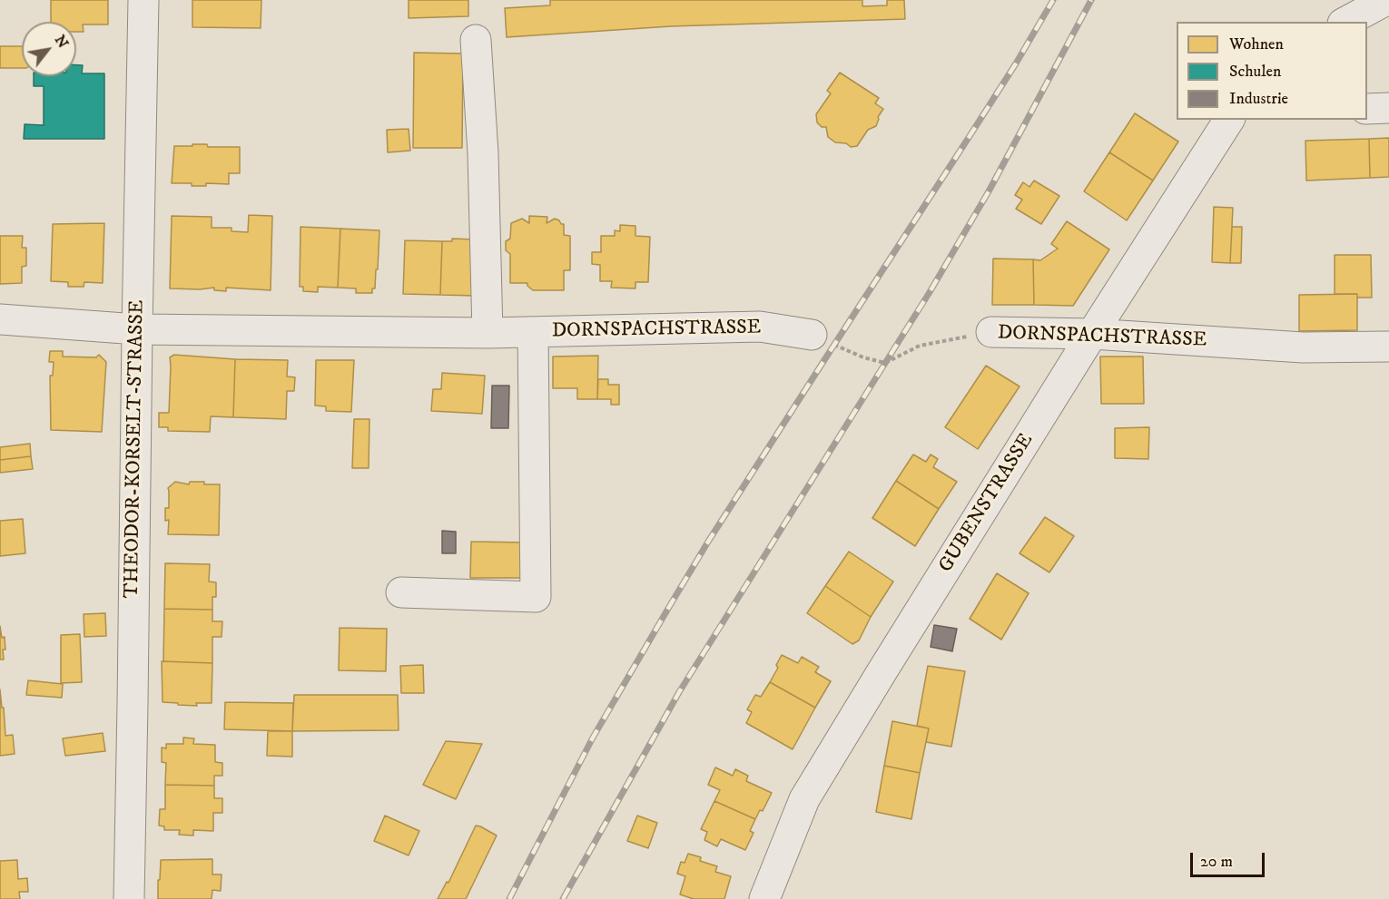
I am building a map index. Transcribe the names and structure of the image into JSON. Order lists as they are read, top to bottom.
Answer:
{
  "streets": {
    "street": ["DORNSPACHSTRASSE", "THEODOR-KORSELT-STRASSE", "GUBENSTRASSE"]
  },
  "crossings": [
    ["DORNSPACHSTRASSE", "THEODOR-KORSELT-STRASSE"],
    ["DORNSPACHSTRASSE", "GUBENSTRASSE"]
  ],
  "legend": ["Wohnen", "Schulen", "Industrie"],
  "scale_bar": "20 m",
  "north": "top right"
}
